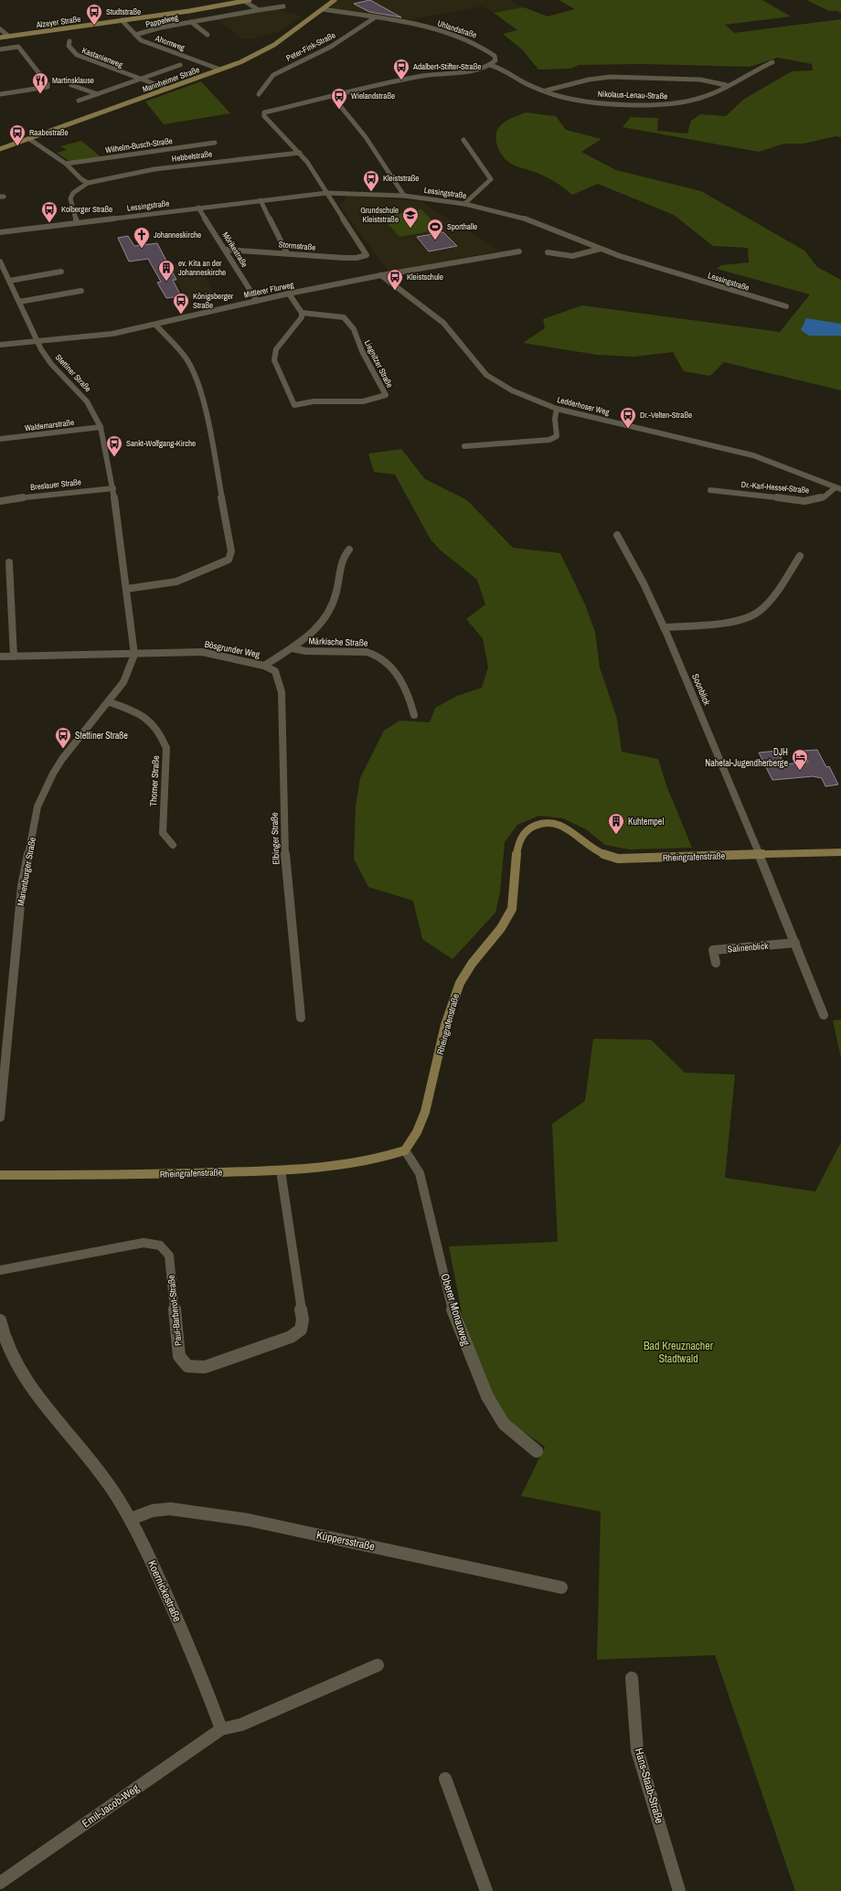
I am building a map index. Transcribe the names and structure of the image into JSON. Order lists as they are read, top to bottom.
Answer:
{
  "streets": {
    "street": [
      "Pappelweg",
      "Alzeyer Straße",
      "Uhlandstraße",
      "Ahornweg",
      "Peter-Fink-Straße",
      "Kastanienweg",
      "Mannheimer Straße",
      "Nikolaus-Lenau-Straße",
      "Wilhelm-Busch-Straße",
      "Hebbelstraße",
      "Lessingstraße",
      "Stormstraße",
      "Mörikestraße",
      "Mittlerer Flurweg",
      "Liegnitzer Straße",
      "Stettiner Straße",
      "Ledderhoser Weg",
      "Waldemarstraße",
      "Breslauer Straße",
      "Dr.-Karl-Hessel-Straße",
      "Märkische Straße",
      "Bösgrunder Weg",
      "Soonblick",
      "Thorner Straße",
      "Elbinger Straße",
      "Rheingrafenstraße",
      "Marienburger Straße",
      "Salinenblick",
      "Oberer Monauweg",
      "Paul-Barberot-Straße",
      "Küppersstraße",
      "Koernickestraße",
      "Hans-Staab-Straße",
      "Emil-Jacob-Weg"
    ]
  },
  "crossings": [
    ["Pappelweg", "Ahornweg"],
    ["Alzeyer Straße", "Ahornweg"],
    ["Uhlandstraße", "Peter-Fink-Straße"],
    ["Uhlandstraße", "Mannheimer Straße"],
    ["Uhlandstraße", "Nikolaus-Lenau-Straße"],
    ["Ahornweg", "Mannheimer Straße"],
    ["Kastanienweg", "Mannheimer Straße"],
    ["Lessingstraße", "Stormstraße"],
    ["Lessingstraße", "Mörikestraße"],
    ["Stormstraße", "Mörikestraße"],
    ["Mörikestraße", "Mittlerer Flurweg"],
    ["Mittlerer Flurweg", "Stettiner Straße"],
    ["Mittlerer Flurweg", "Ledderhoser Weg"],
    ["Stettiner Straße", "Waldemarstraße"],
    ["Stettiner Straße", "Breslauer Straße"],
    ["Stettiner Straße", "Bösgrunder Weg"],
    ["Stettiner Straße", "Marienburger Straße"],
    ["Ledderhoser Weg", "Dr.-Karl-Hessel-Straße"],
    ["Märkische Straße", "Bösgrunder Weg"],
    ["Bösgrunder Weg", "Elbinger Straße"],
    ["Bösgrunder Weg", "Marienburger Straße"],
    ["Soonblick", "Rheingrafenstraße"],
    ["Thorner Straße", "Marienburger Straße"],
    ["Rheingrafenstraße", "Oberer Monauweg"],
    ["Rheingrafenstraße", "Paul-Barberot-Straße"],
    ["Küppersstraße", "Koernickestraße"],
    ["Koernickestraße", "Emil-Jacob-Weg"]
  ],
  "parks": ["Bad Kreuznacher Stadtwald"],
  "places": {
    "bus stop": [
      "Studtstraße",
      "Adalbert-Stifter-Straße",
      "Wielandstraße",
      "Raabestraße",
      "Kleiststraße",
      "Kolberger Straße",
      "Kleistschule",
      "Königsberger Straße",
      "Dr.-Velten-Straße",
      "Sankt-Wolfgang-Kirche",
      "Stettiner Straße"
    ],
    "restaurant": ["Martinsklause"],
    "school or university": ["Grundschule Kleiststraße"],
    "sports": ["Sporthalle"],
    "church": ["Johanneskirche"],
    "building": ["ev. Kita an der Johanneskirche", "Kuhtempel"],
    "hotel": ["DJH Nahetal-Jugendherberge"]
  }
}
